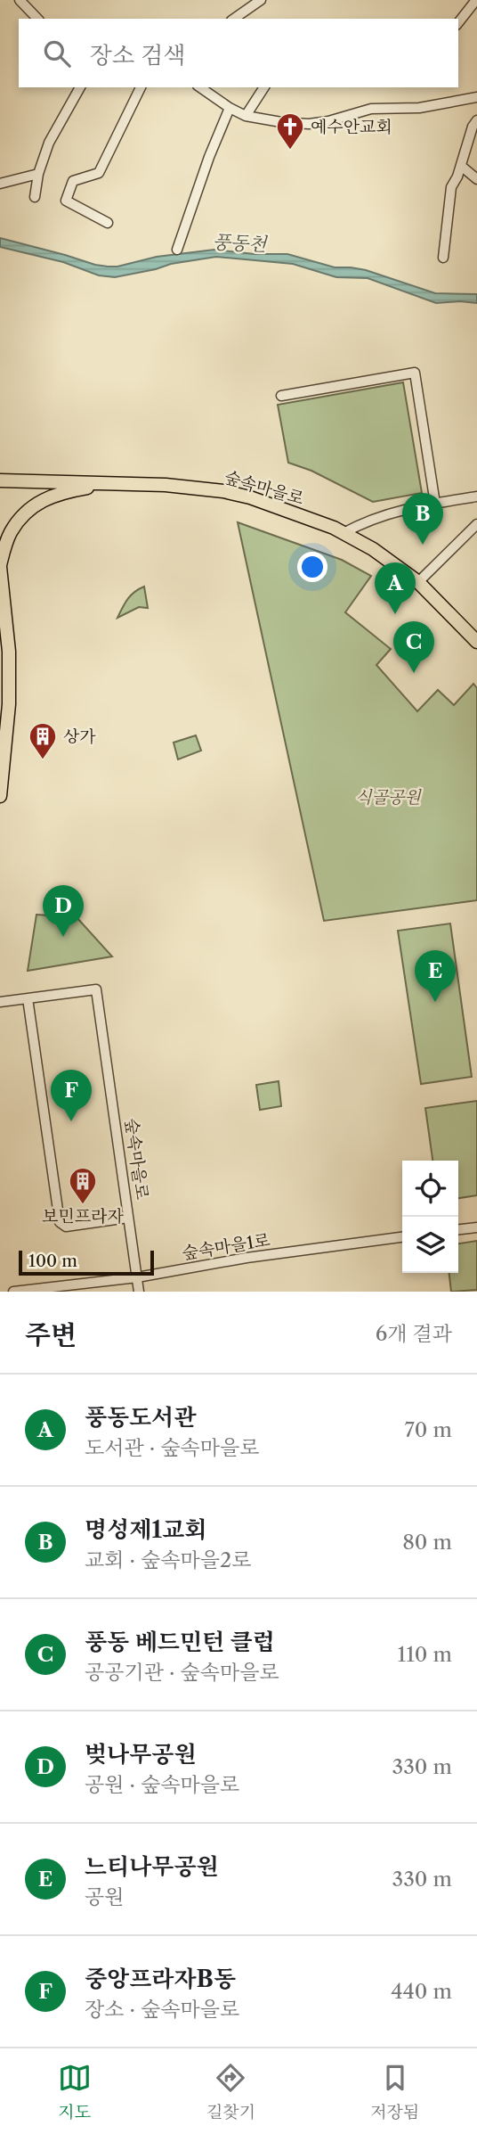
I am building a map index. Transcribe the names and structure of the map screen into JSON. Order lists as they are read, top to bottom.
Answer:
{
  "streets": {
    "main road": ["숲속마을로"],
    "street": ["숲속마을1로"]
  },
  "water": ["풍동천"],
  "parks": ["식골공원"],
  "places": {
    "church": ["예수안교회"],
    "building": ["상가", "보민프라자"]
  },
  "scale_bar": "100 m",
  "page": {
    "search": "장소 검색",
    "pins": [
      "B",
      "A",
      "C",
      "D",
      "E",
      "F"
    ],
    "scale": "100 m",
    "heading": ["주변", "6개 결과"],
    "list": [
      {
        "mark": "A",
        "name": "풍동도서관",
        "note": "도서관 · 숲속마을로",
        "value": "70 m"
      },
      {
        "mark": "B",
        "name": "명성제1교회",
        "note": "교회 · 숲속마을2로",
        "value": "80 m"
      },
      {
        "mark": "C",
        "name": "풍동 베드민턴 클럽",
        "note": "공공기관 · 숲속마을로",
        "value": "110 m"
      },
      {
        "mark": "D",
        "name": "벚나무공원",
        "note": "공원 · 숲속마을로",
        "value": "330 m"
      },
      {
        "mark": "E",
        "name": "느티나무공원",
        "note": "공원",
        "value": "330 m"
      },
      {
        "mark": "F",
        "name": "중앙프라자B동",
        "note": "장소 · 숲속마을로",
        "value": "440 m"
      }
    ],
    "nav": ["지도", "길찾기", "저장됨"]
  }
}
